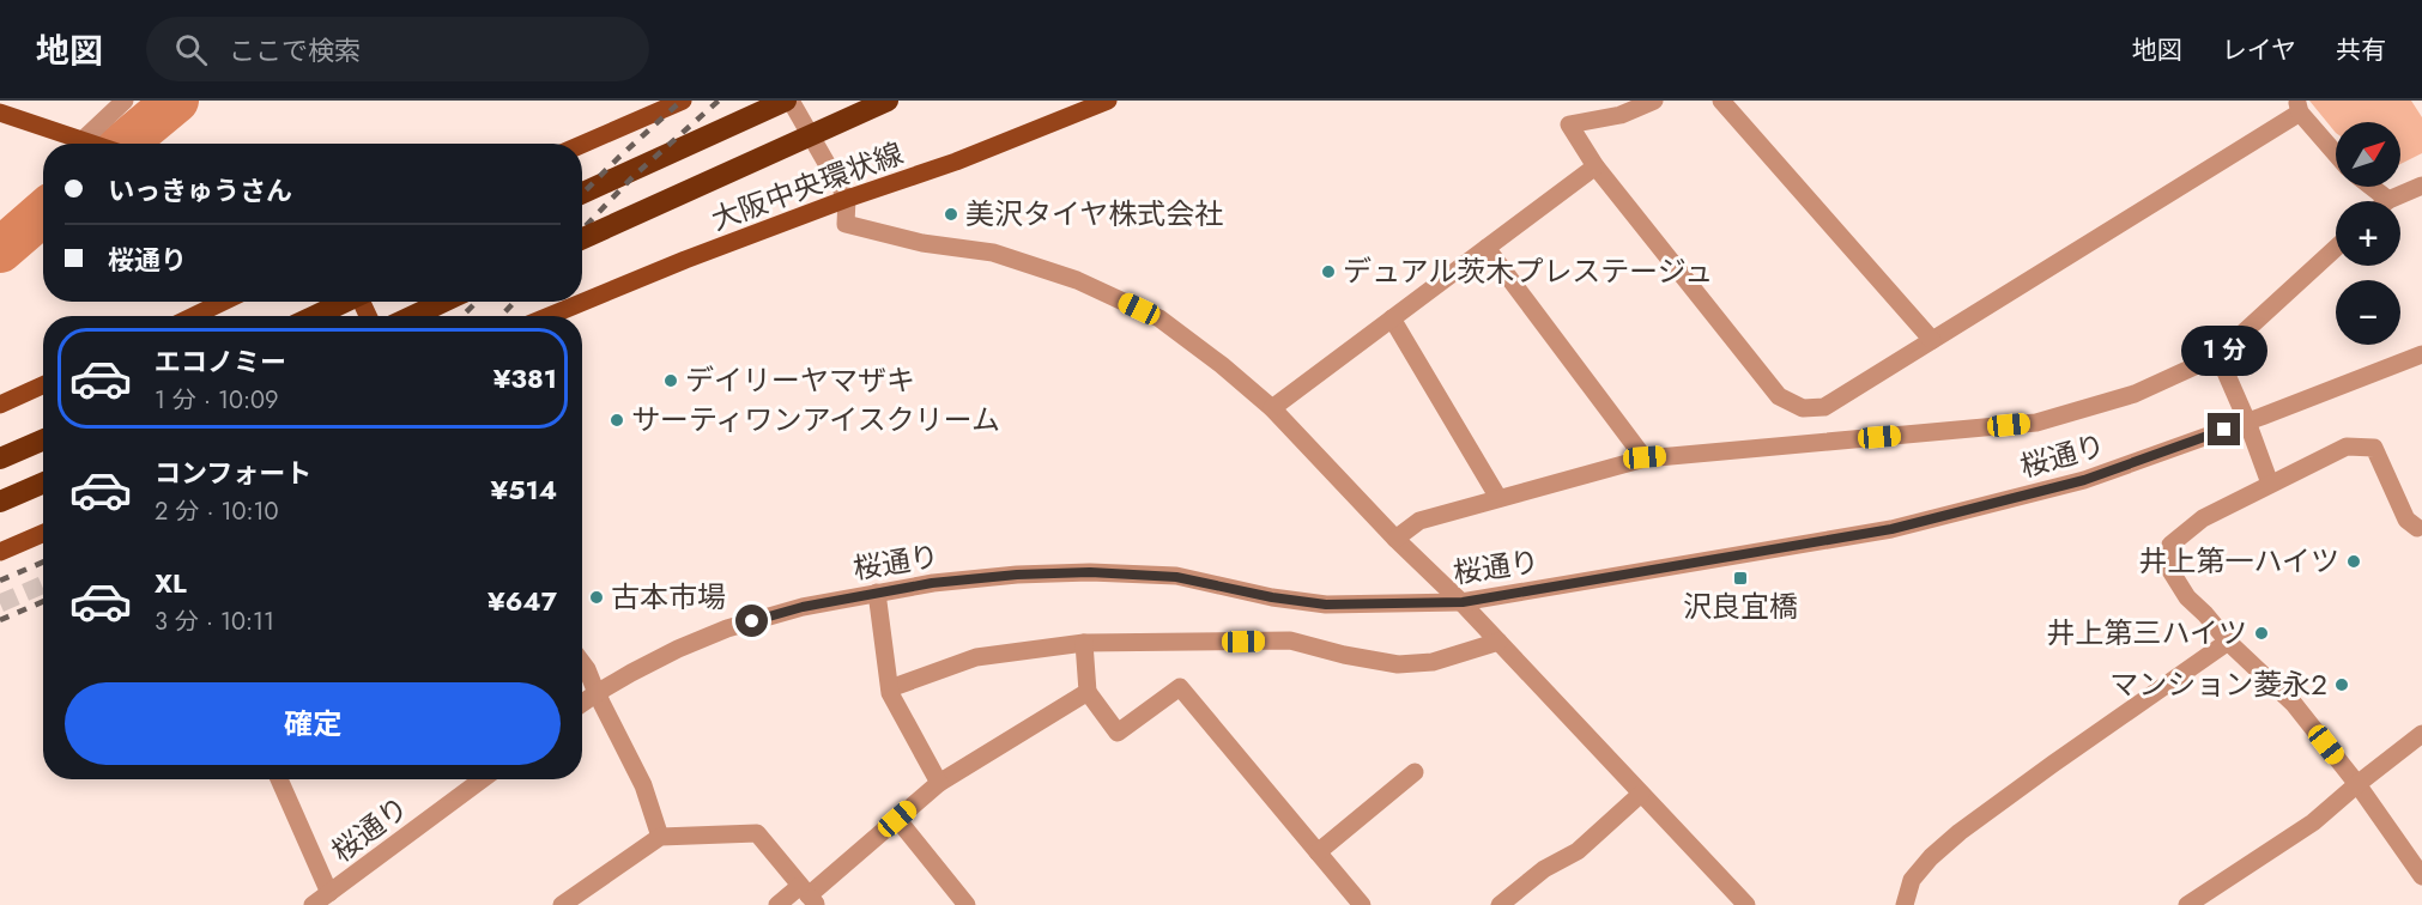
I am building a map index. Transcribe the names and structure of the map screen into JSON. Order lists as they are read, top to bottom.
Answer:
{
  "streets": {
    "main road": ["大阪中央環状線"],
    "street": ["桜通り"]
  },
  "places": {
    "other": [
      "美沢タイヤ株式会社",
      "デュアル茨木プレステージュ",
      "デイリーヤマザキ",
      "サーティワンアイスクリーム",
      "井上第一ハイツ",
      "古本市場",
      "井上第三ハイツ",
      "マンション菱永2"
    ],
    "transit": ["沢良宜橋"]
  },
  "north": "top right",
  "page": {
    "header": "地図",
    "search": "ここで検索",
    "nav": ["地図", "レイヤ", "共有"],
    "map_buttons": ["+", "−"],
    "banner": ["いっきゅうさん", "桜通り"],
    "bubble": "1 分",
    "list": [
      {
        "name": "エコノミー",
        "note": "1 分 · 10:09",
        "value": "¥381"
      },
      {
        "name": "コンフォート",
        "note": "2 分 · 10:10",
        "value": "¥514"
      },
      {
        "name": "XL",
        "note": "3 分 · 10:11",
        "value": "¥647"
      }
    ],
    "buttons": "確定"
  }
}
